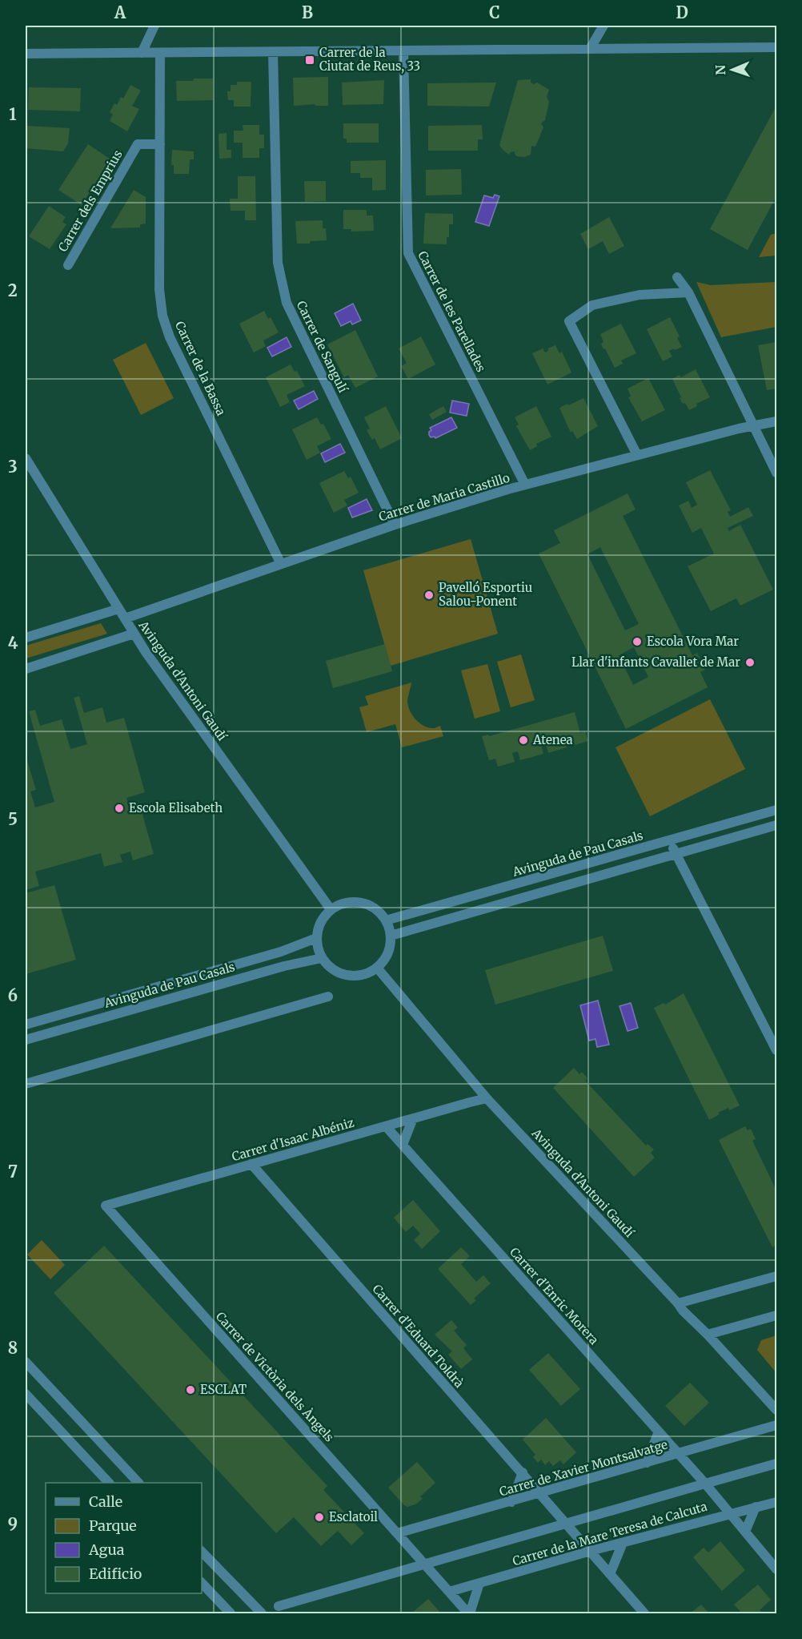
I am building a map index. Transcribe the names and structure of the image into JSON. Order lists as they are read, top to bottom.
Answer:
{
  "streets": {
    "street": [
      "Carrer dels Emprius",
      "Carrer de les Parellades",
      "Carrer de Sangulí",
      "Carrer de la Bassa",
      "Carrer de Maria Castillo",
      "Avinguda d'Antoni Gaudí",
      "Avinguda de Pau Casals",
      "Carrer d'Isaac Albéniz",
      "Carrer d'Enric Morera",
      "Carrer d'Eduard Toldrà",
      "Carrer de Victòria dels Àngels",
      "Carrer de Xavier Montsalvatge",
      "Carrer de la Mare Teresa de Calcuta"
    ]
  },
  "crossings": [
    ["Carrer dels Emprius", "Carrer de la Bassa"],
    ["Carrer de les Parellades", "Carrer de Maria Castillo"],
    ["Carrer de Sangulí", "Carrer de Maria Castillo"],
    ["Carrer de la Bassa", "Carrer de Maria Castillo"],
    ["Carrer de Maria Castillo", "Avinguda d'Antoni Gaudí"],
    ["Avinguda d'Antoni Gaudí", "Avinguda de Pau Casals"],
    ["Avinguda d'Antoni Gaudí", "Carrer d'Isaac Albéniz"],
    ["Carrer d'Isaac Albéniz", "Carrer d'Enric Morera"],
    ["Carrer d'Isaac Albéniz", "Carrer d'Eduard Toldrà"],
    ["Carrer d'Isaac Albéniz", "Carrer de Victòria dels Àngels"],
    ["Carrer d'Enric Morera", "Carrer de Xavier Montsalvatge"],
    ["Carrer d'Enric Morera", "Carrer de la Mare Teresa de Calcuta"],
    ["Carrer d'Eduard Toldrà", "Carrer de Xavier Montsalvatge"],
    ["Carrer d'Eduard Toldrà", "Carrer de la Mare Teresa de Calcuta"],
    ["Carrer de Victòria dels Àngels", "Carrer de Xavier Montsalvatge"],
    ["Carrer de Victòria dels Àngels", "Carrer de la Mare Teresa de Calcuta"]
  ],
  "places": {
    "transit": ["Carrer de la Ciutat de Reus, 33"],
    "other": [
      "Pavelló Esportiu Salou-Ponent",
      "Escola Vora Mar",
      "Llar d'infants Cavallet de Mar",
      "Atenea",
      "Escola Elisabeth",
      "ESCLAT",
      "Esclatoil"
    ]
  },
  "legend": [
    "Calle",
    "Parque",
    "Agua",
    "Edificio"
  ],
  "north": "left",
  "grid": {
    "columns": [
      "A",
      "B",
      "C",
      "D"
    ],
    "rows": [
      "1",
      "2",
      "3",
      "4",
      "5",
      "6",
      "7",
      "8",
      "9"
    ]
  }
}
